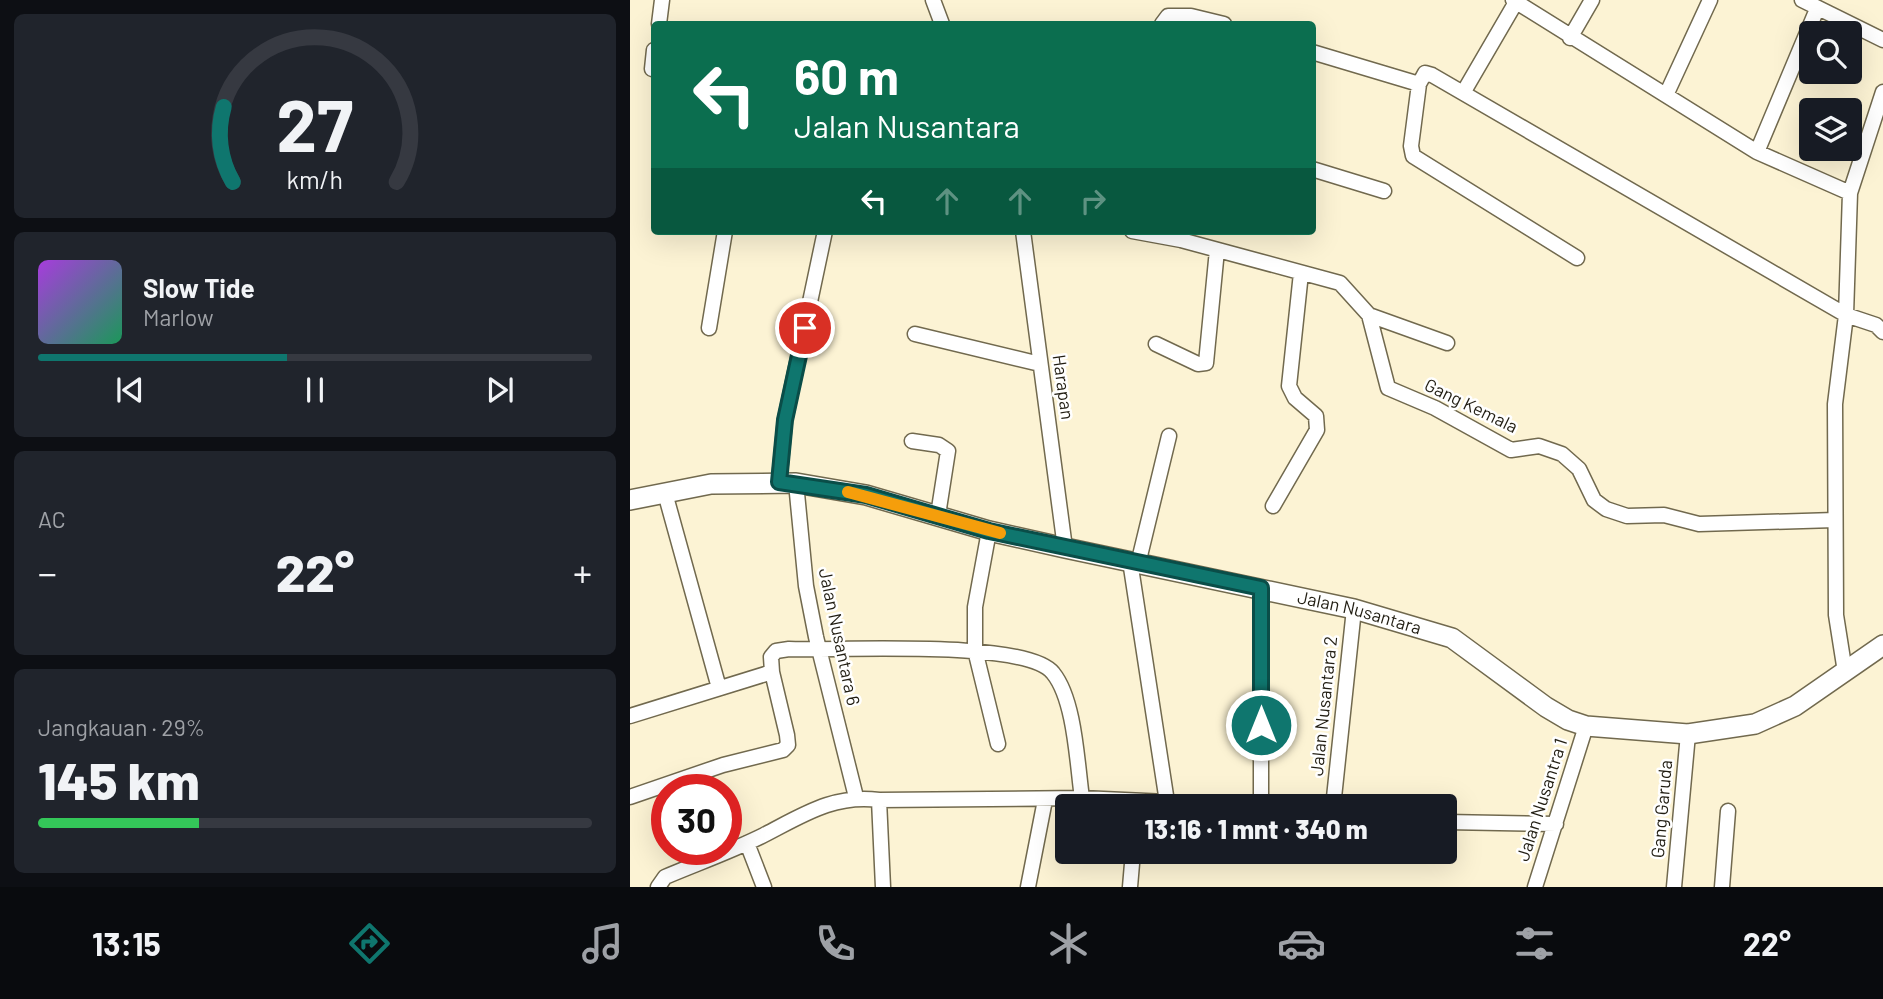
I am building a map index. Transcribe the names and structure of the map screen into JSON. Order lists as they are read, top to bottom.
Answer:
{
  "streets": {
    "street": [
      "Harapan",
      "Gang Kemala",
      "Jalan Nusantara",
      "Jalan Nusantara 6",
      "Jalan Nusantara 2",
      "Jalan Nusantra 1",
      "Gang Garuda"
    ]
  },
  "crossings": [
    ["Harapan", "Jalan Nusantara"],
    ["Jalan Nusantara", "Jalan Nusantara 6"],
    ["Jalan Nusantara", "Jalan Nusantara 2"],
    ["Jalan Nusantara", "Jalan Nusantra 1"],
    ["Jalan Nusantara", "Gang Garuda"]
  ],
  "page": {
    "turn": ["60 m", "Jalan Nusantara"],
    "song": ["Slow Tide", "Marlow"],
    "tile": [
      "AC",
      ["Jangkauan · 29%", "145 km"]
    ],
    "heat": ["−", "22°", "+"],
    "limit": "30",
    "trip": "13:16 · 1 mnt · 340 m",
    "tabs": ["13:15", "22°"],
    "gauge": ["27", "km/h"]
  }
}
